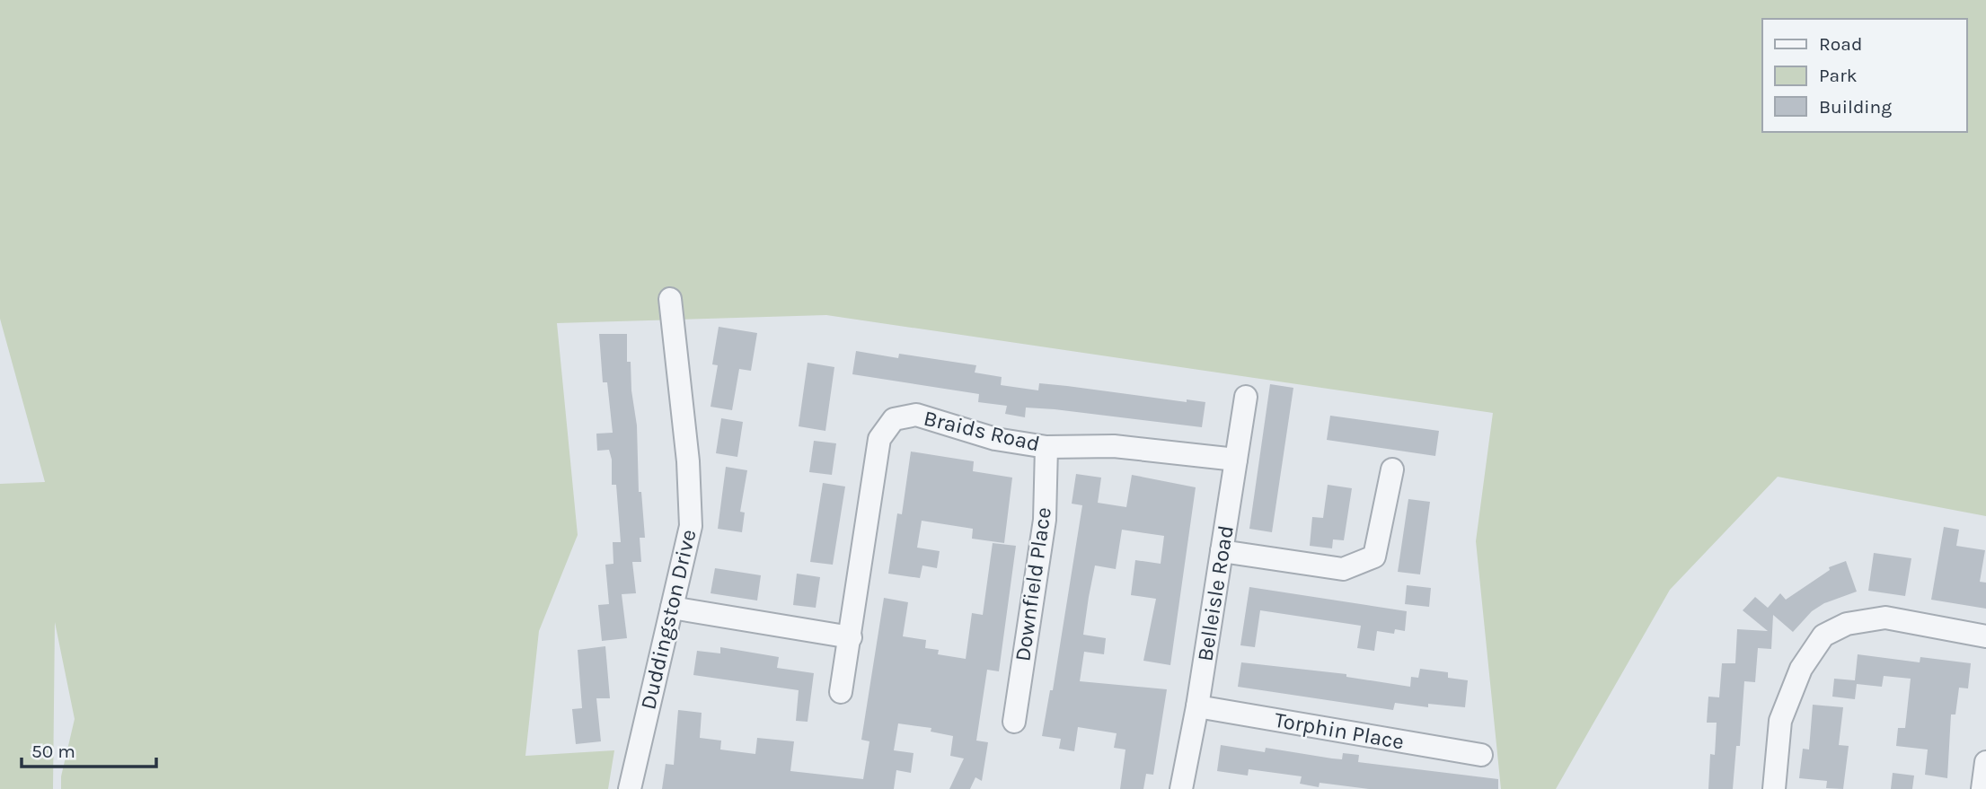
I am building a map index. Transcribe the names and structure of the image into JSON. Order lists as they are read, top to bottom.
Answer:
{
  "streets": {
    "street": [
      "Braids Road",
      "Downfield Place",
      "Belleisle Road",
      "Duddingston Drive",
      "Torphin Place"
    ]
  },
  "crossings": [
    ["Braids Road", "Downfield Place"],
    ["Braids Road", "Belleisle Road"],
    ["Belleisle Road", "Torphin Place"]
  ],
  "legend": ["Road", "Park", "Building"],
  "scale_bar": "50 m"
}
